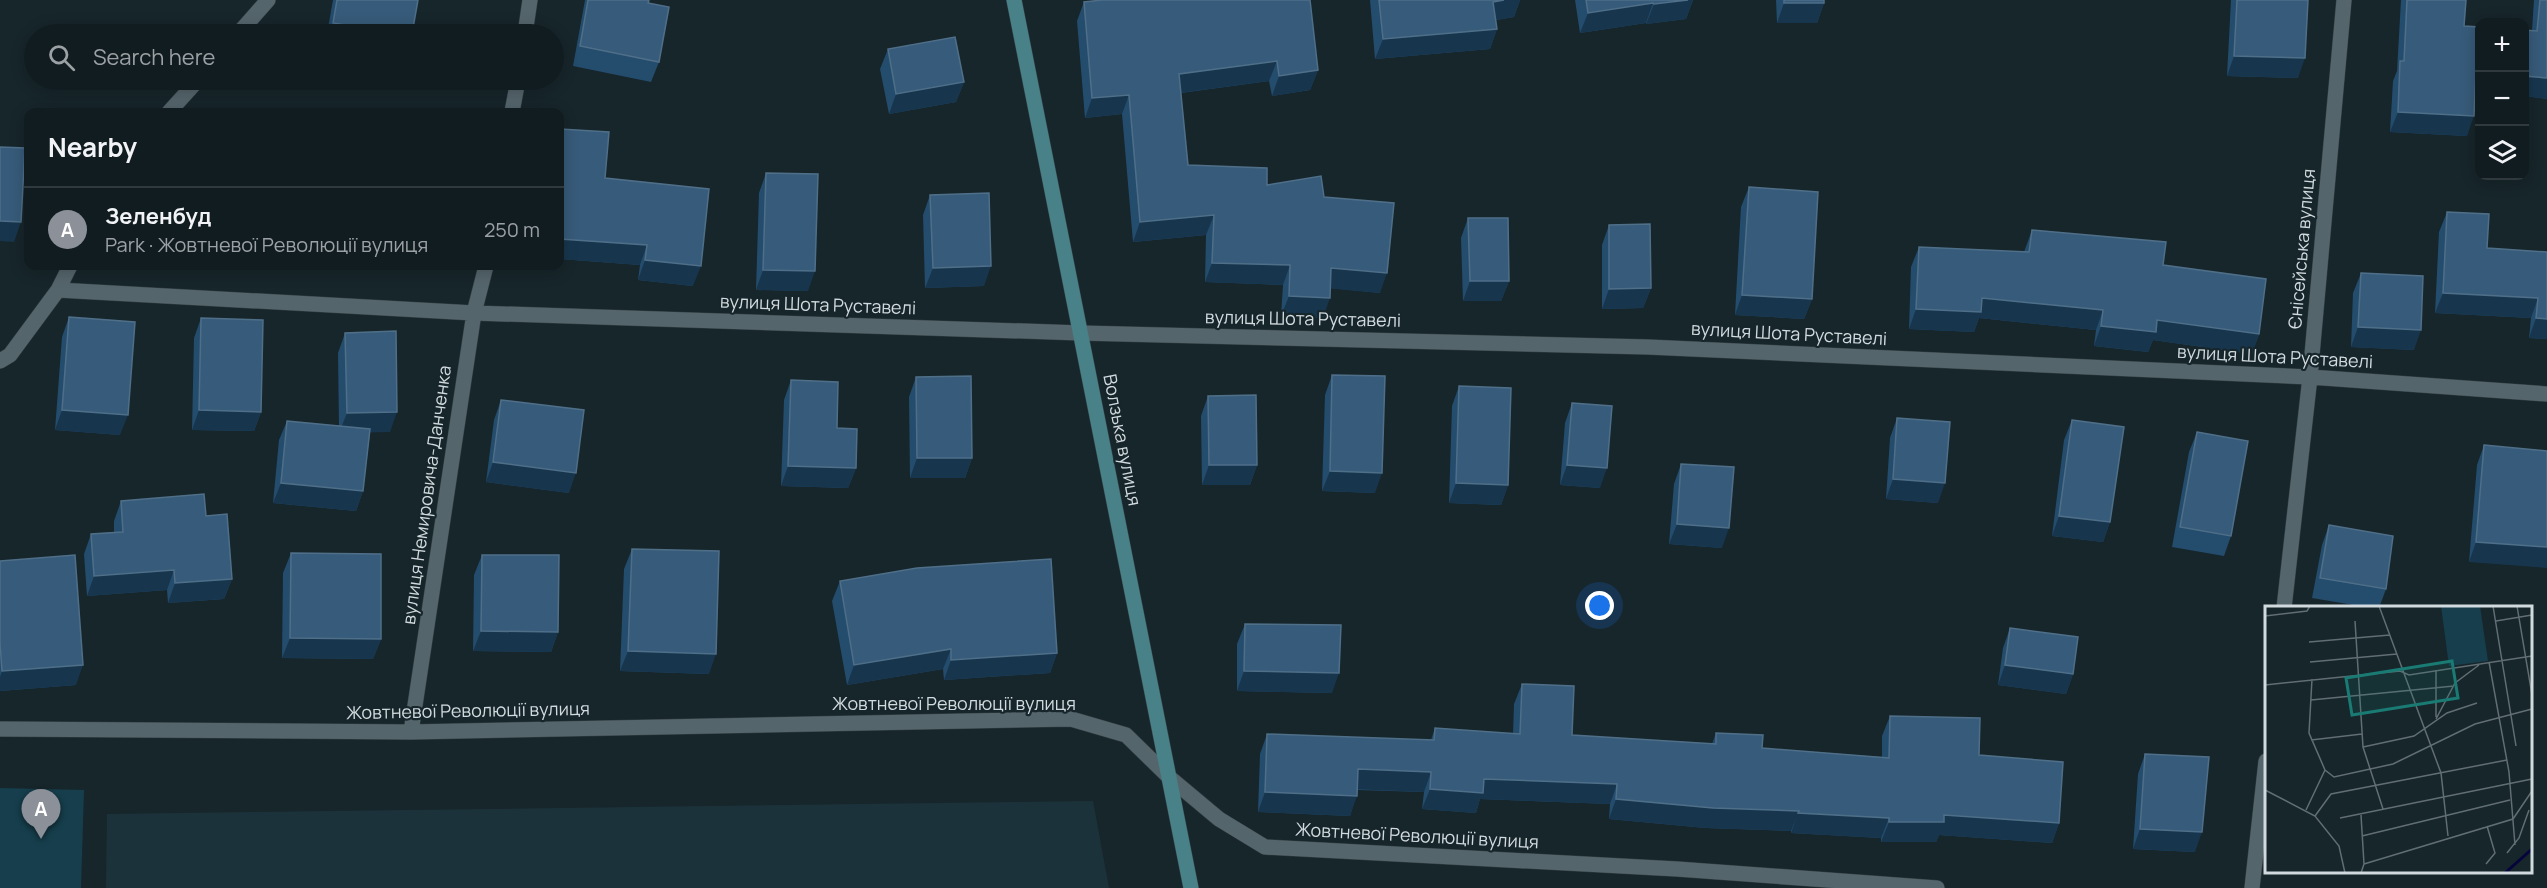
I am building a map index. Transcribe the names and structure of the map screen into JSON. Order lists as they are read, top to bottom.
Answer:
{
  "streets": {
    "street": [
      "Єнісейська вулиця",
      "вулиця Шота Руставелі",
      "Волзька вулиця",
      "вулиця Немировича-Данченка",
      "Жовтневої Революції вулиця"
    ]
  },
  "crossings": [
    ["Єнісейська вулиця", "вулиця Шота Руставелі"],
    ["вулиця Шота Руставелі", "Волзька вулиця"],
    ["вулиця Шота Руставелі", "вулиця Немировича-Данченка"],
    ["Волзька вулиця", "Жовтневої Революції вулиця"],
    ["вулиця Немировича-Данченка", "Жовтневої Революції вулиця"]
  ],
  "page": {
    "map_buttons": ["+", "−"],
    "search": "Search here",
    "heading": "Nearby",
    "list": [
      {
        "mark": "A",
        "name": "Зеленбуд",
        "note": "Park · Жовтневої Революції вулиця",
        "value": "250 m"
      }
    ],
    "pins": "A"
  }
}
